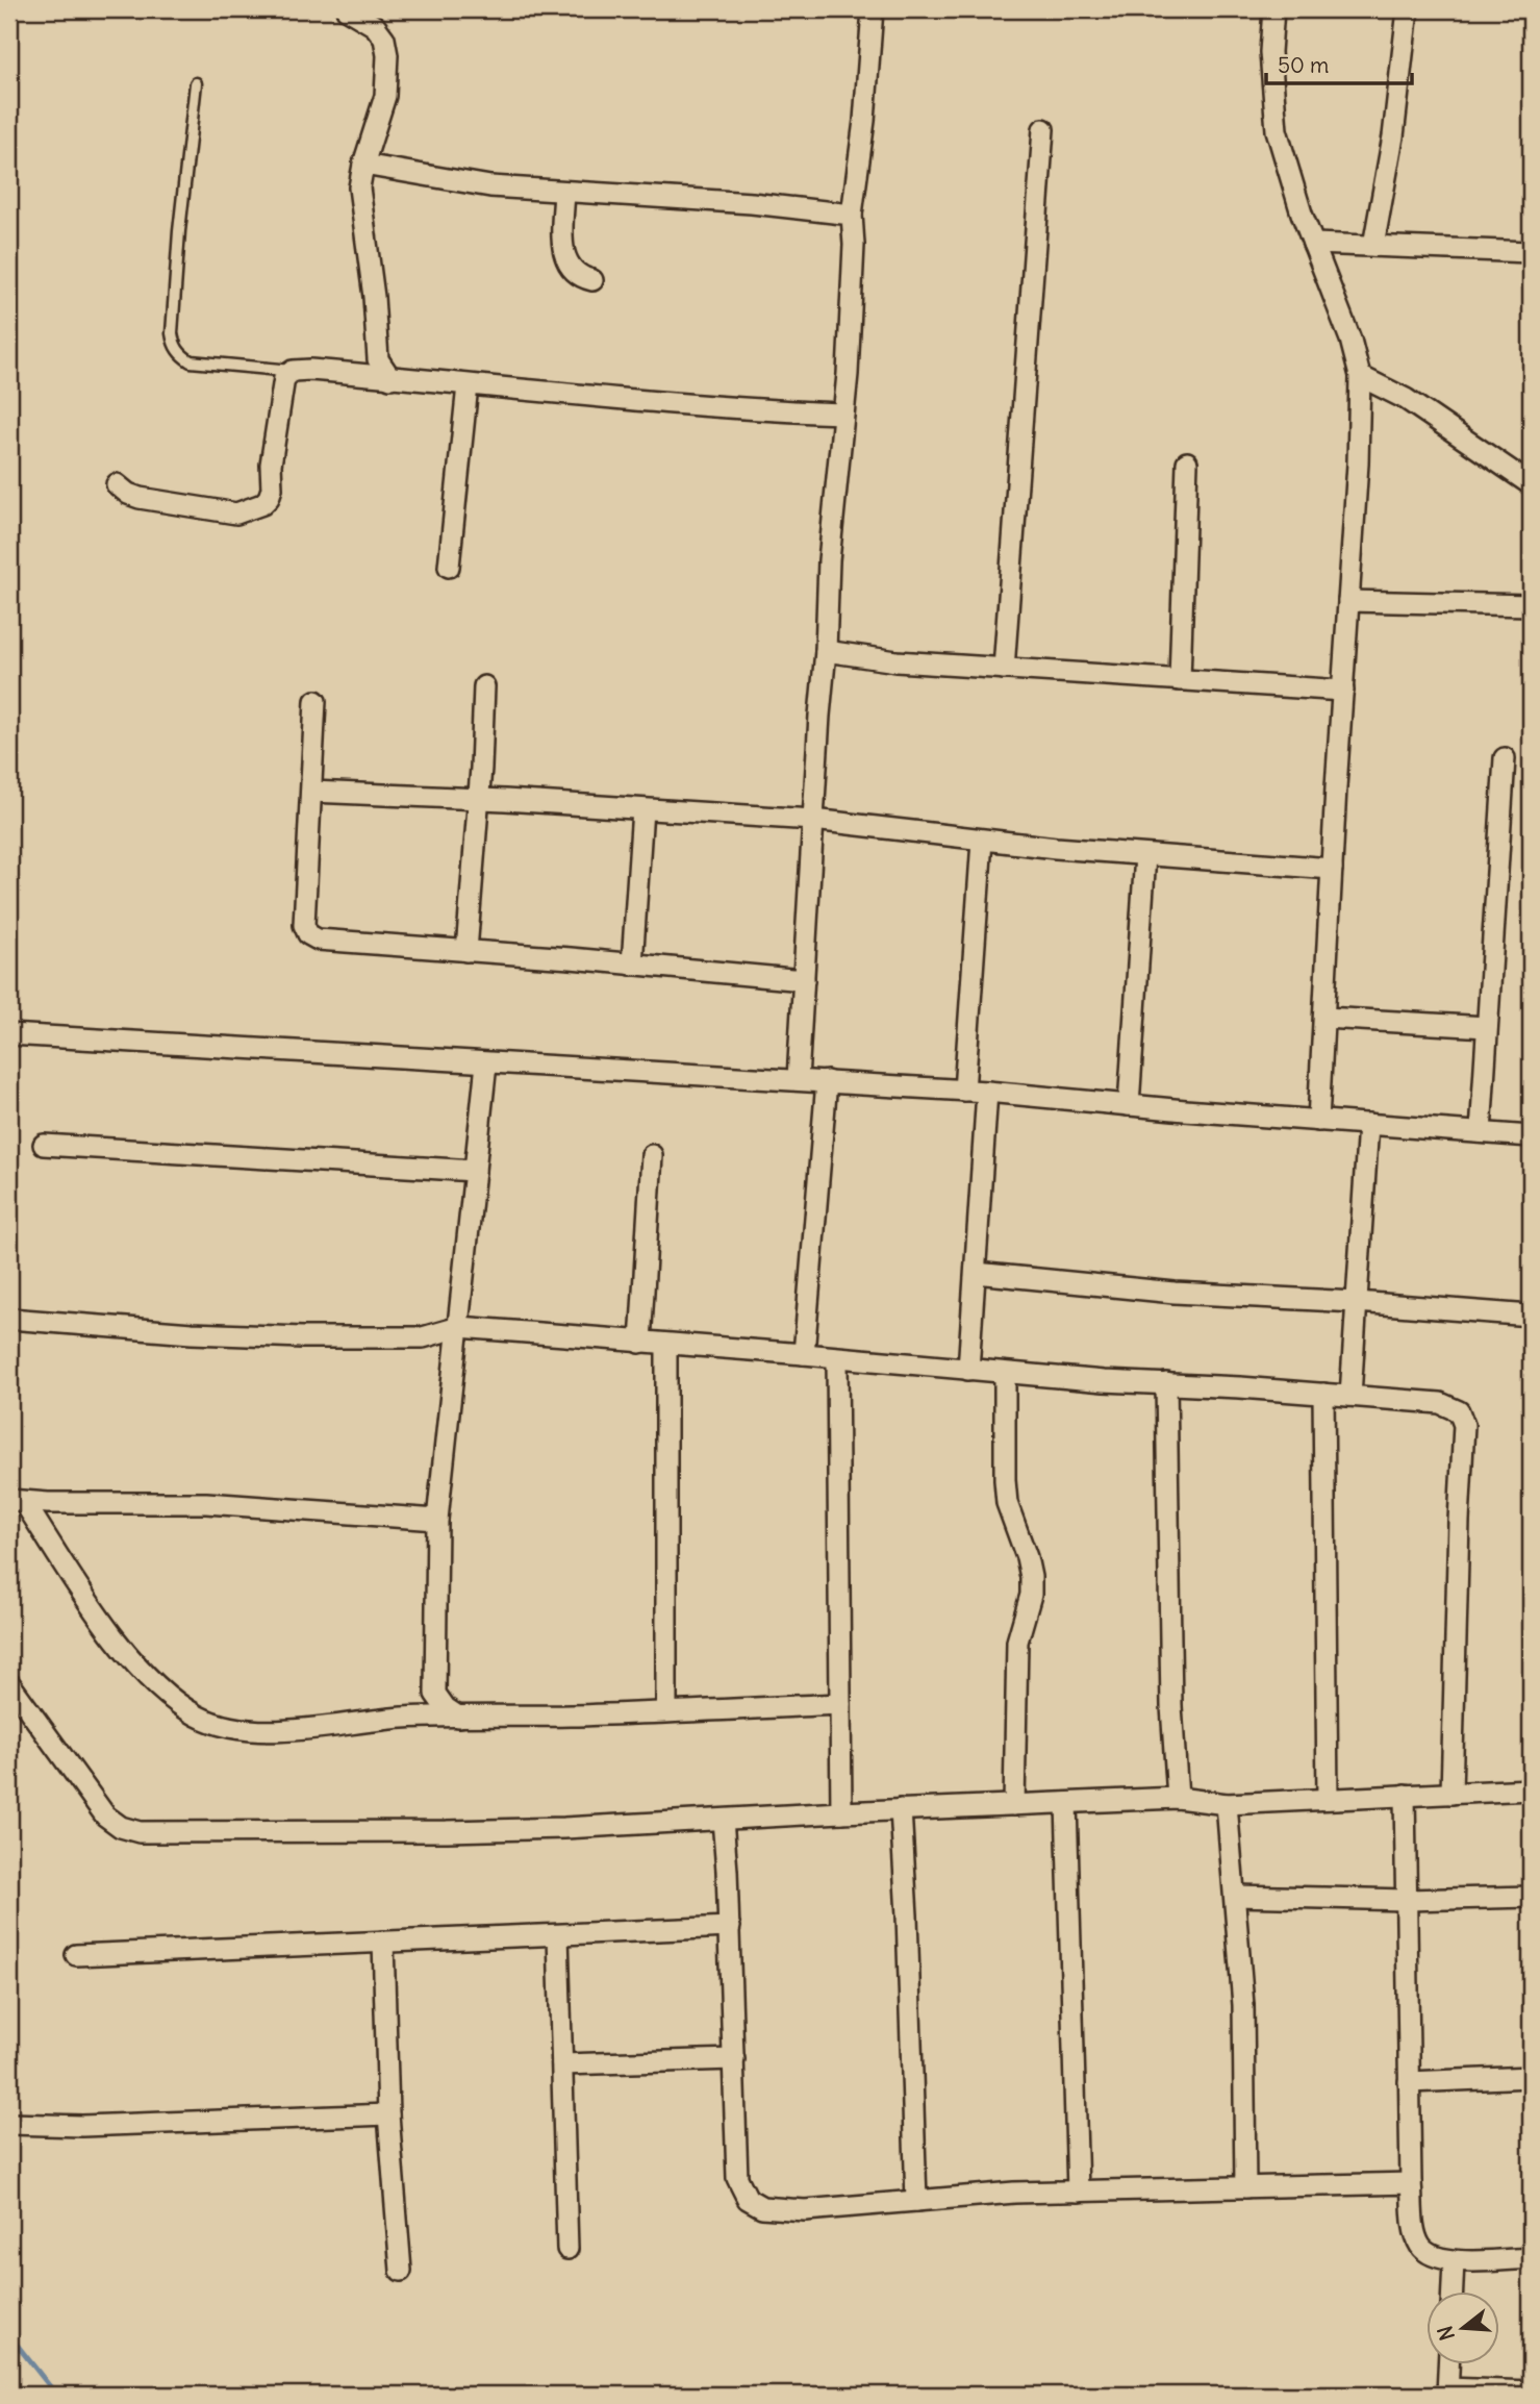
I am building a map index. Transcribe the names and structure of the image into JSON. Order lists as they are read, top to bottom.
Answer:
{
  "scale_bar": "50 m",
  "north": "left"
}
